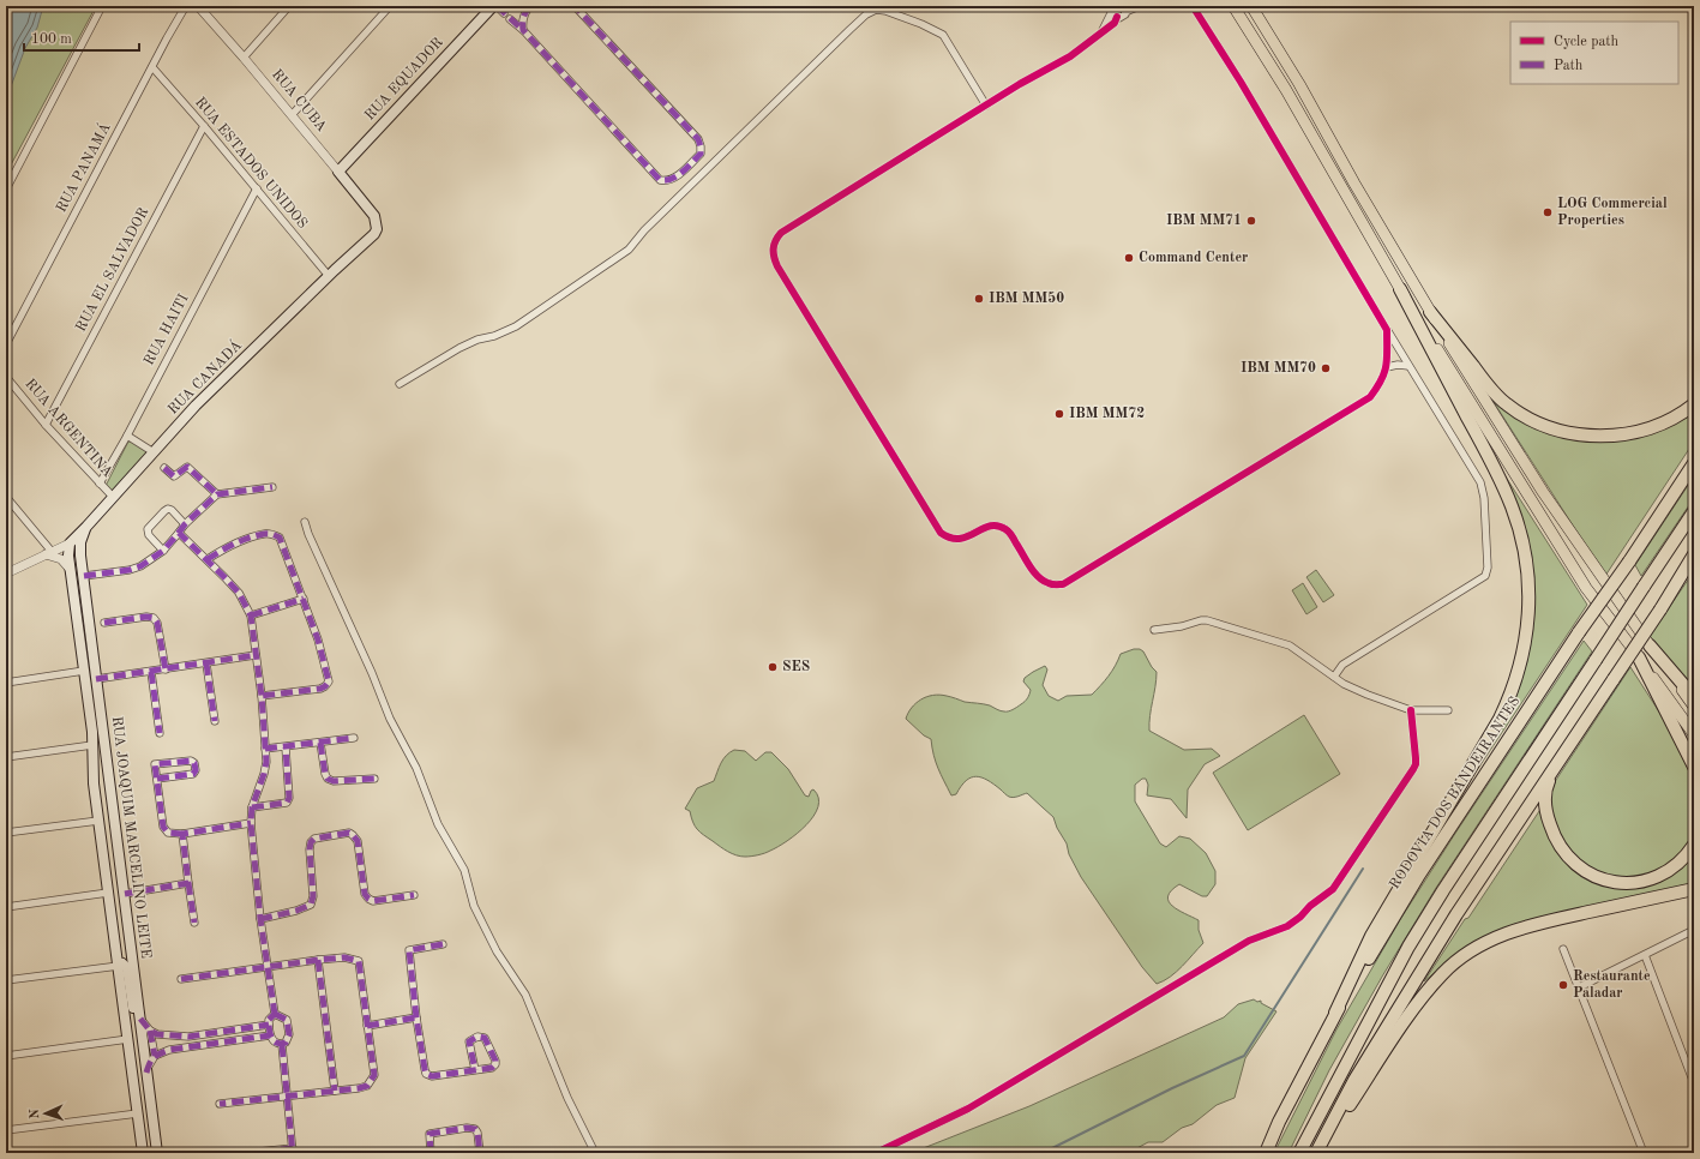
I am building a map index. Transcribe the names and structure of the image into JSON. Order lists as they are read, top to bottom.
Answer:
{
  "streets": {
    "highway": ["RODOVIA DOS BANDEIRANTES"],
    "main road": [
      "RUA EQUADOR",
      "RUA CUBA",
      "RUA CANADÁ",
      "RUA JOAQUIM MARCELINO LEITE"
    ],
    "street": [
      "RUA ESTADOS UNIDOS",
      "RUA PANAMÁ",
      "RUA EL SALVADOR",
      "RUA HAITI",
      "RUA ARGENTINA"
    ]
  },
  "crossings": [
    ["RUA EQUADOR", "RUA CUBA"],
    ["RUA CUBA", "RUA CANADÁ"],
    ["RUA ESTADOS UNIDOS", "RUA PANAMÁ"],
    ["RUA ESTADOS UNIDOS", "RUA EL SALVADOR"],
    ["RUA ESTADOS UNIDOS", "RUA HAITI"],
    ["RUA ESTADOS UNIDOS", "RUA CANADÁ"],
    ["RUA EL SALVADOR", "RUA ARGENTINA"],
    ["RUA HAITI", "RUA ARGENTINA"],
    ["RUA CANADÁ", "RUA ARGENTINA"],
    ["RUA CANADÁ", "RUA JOAQUIM MARCELINO LEITE"]
  ],
  "places": [
    "LOG Commercial Properties",
    "IBM MM71",
    "Command Center",
    "IBM MM50",
    "IBM MM70",
    "IBM MM72",
    "SES",
    "Restaurante Paladar"
  ],
  "legend": ["Cycle path", "Path"],
  "scale_bar": "100 m",
  "north": "left"
}
